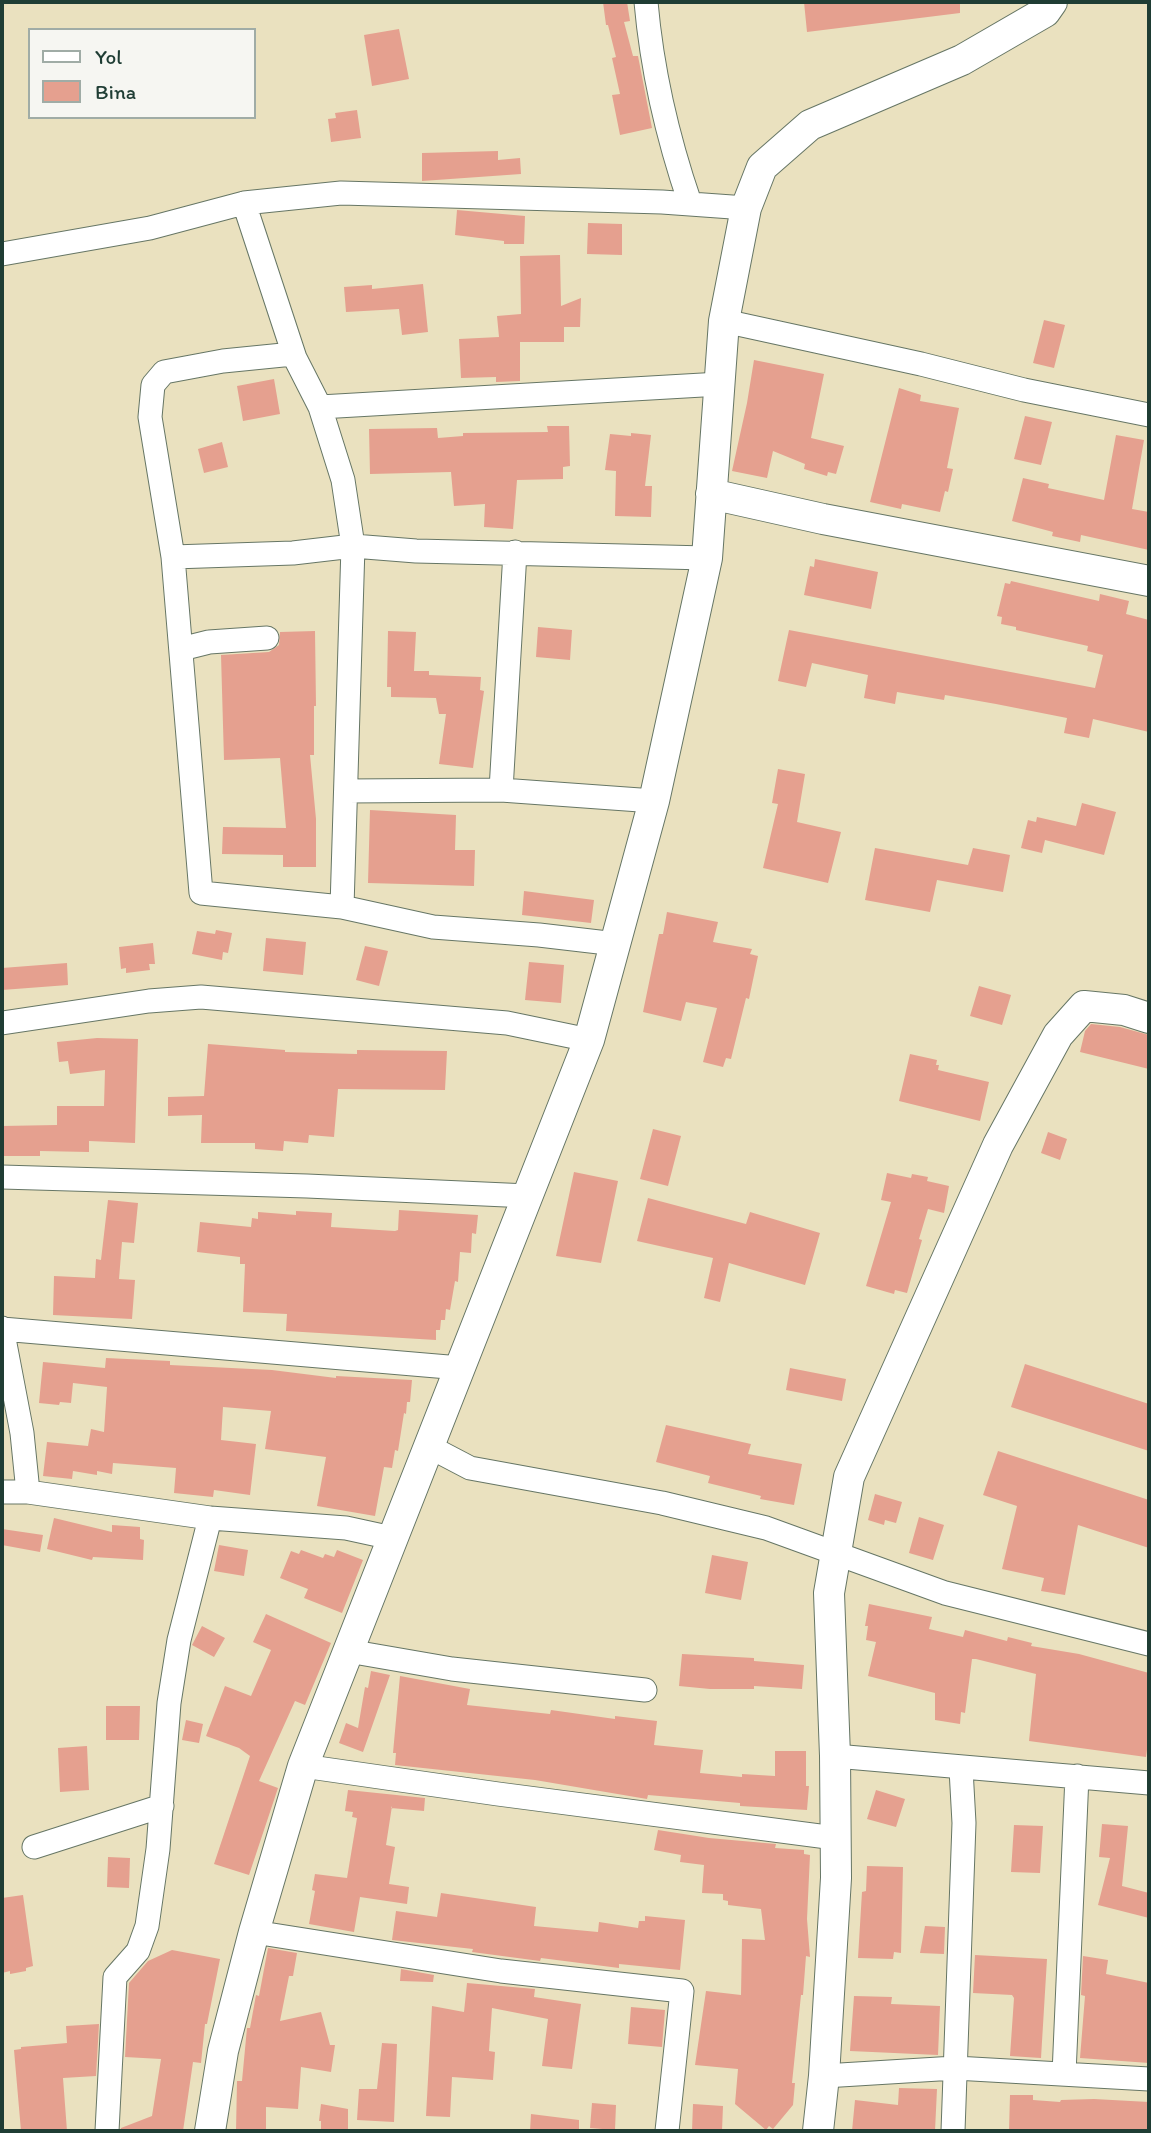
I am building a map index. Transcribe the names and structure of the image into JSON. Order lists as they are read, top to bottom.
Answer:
{
  "legend": ["Yol", "Bina"]
}
